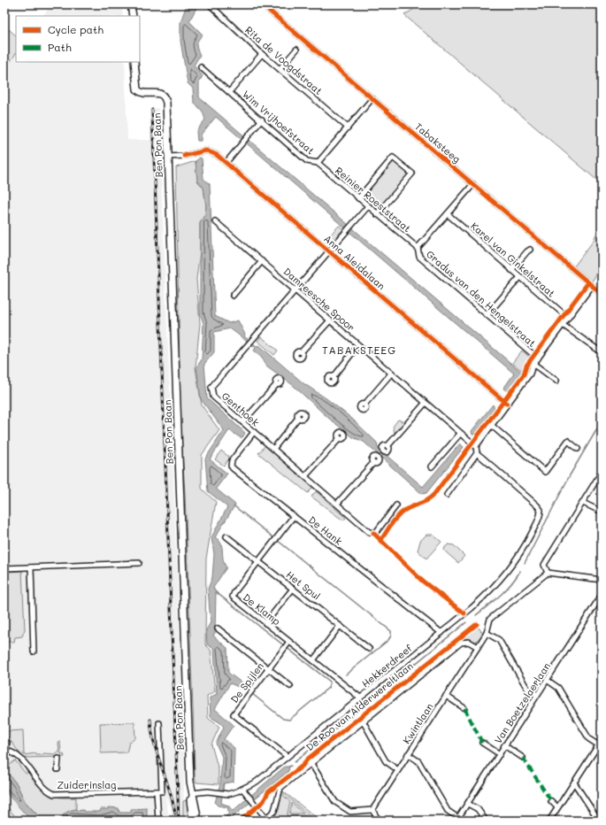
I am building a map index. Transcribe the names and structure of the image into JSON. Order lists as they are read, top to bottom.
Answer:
{
  "streets": {
    "street": [
      "Rita de Voogdstraat",
      "Wim Vrijhoefstraat",
      "Tabaksteeg",
      "Ben Pon Baan",
      "Reinier Roeststraat",
      "Karel van Ginkelstraat",
      "Anna Aleidalaan",
      "Gradus van den Hengelstraat",
      "Damreesche Spoor",
      "Genthoek",
      "De Hank",
      "Het Spul",
      "De Klamp",
      "Hekkerdreef",
      "De Spijlen",
      "Van Boetzelaerlaan",
      "De Roo van Alderwereltlaan",
      "Kwintlaan",
      "Zuiderinslag"
    ]
  },
  "crossings": [
    ["Rita de Voogdstraat", "Wim Vrijhoefstraat"],
    ["Wim Vrijhoefstraat", "Reinier Roeststraat"],
    ["Ben Pon Baan", "Anna Aleidalaan"],
    ["Ben Pon Baan", "Hekkerdreef"],
    ["Reinier Roeststraat", "Gradus van den Hengelstraat"],
    ["Reinier Roeststraat", "Genthoek"],
    ["Anna Aleidalaan", "Genthoek"],
    ["Damreesche Spoor", "Genthoek"],
    ["Genthoek", "De Hank"],
    ["De Hank", "De Klamp"],
    ["De Hank", "Hekkerdreef"],
    ["Het Spul", "De Klamp"],
    ["De Klamp", "Hekkerdreef"],
    ["De Klamp", "De Spijlen"],
    ["Hekkerdreef", "De Spijlen"],
    ["Hekkerdreef", "De Roo van Alderwereltlaan"],
    ["De Roo van Alderwereltlaan", "Kwintlaan"]
  ],
  "districts": ["TABAKSTEEG"],
  "legend": ["Cycle path", "Path"]
}
